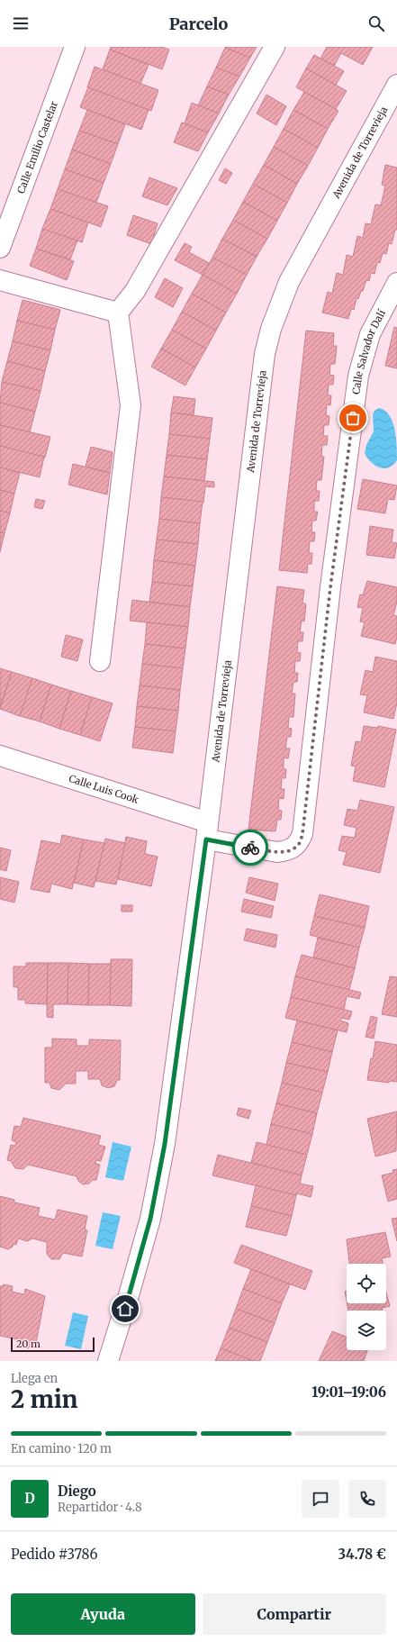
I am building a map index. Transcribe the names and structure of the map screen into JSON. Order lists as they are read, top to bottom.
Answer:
{
  "streets": {
    "street": [
      "Calle Emilio Castelar",
      "Avenida de Torrevieja",
      "Calle Salvador Dalí",
      "Calle Luis Cook"
    ]
  },
  "crossings": [
    ["Avenida de Torrevieja", "Calle Salvador Dalí"],
    ["Avenida de Torrevieja", "Calle Luis Cook"],
    ["Calle Salvador Dalí", "Calle Luis Cook"]
  ],
  "scale_bar": "20 m",
  "page": {
    "header": "Parcelo",
    "scale": "20 m",
    "heading": ["2 min", "Llega en", "19:01–19:06"],
    "panel": [
      "Diego",
      "Repartidor · 4.8",
      "Pedido #3786",
      "34.78 €"
    ],
    "bar": "En camino · 120 m",
    "round": "D",
    "buttons": ["Ayuda", "Compartir"]
  }
}
